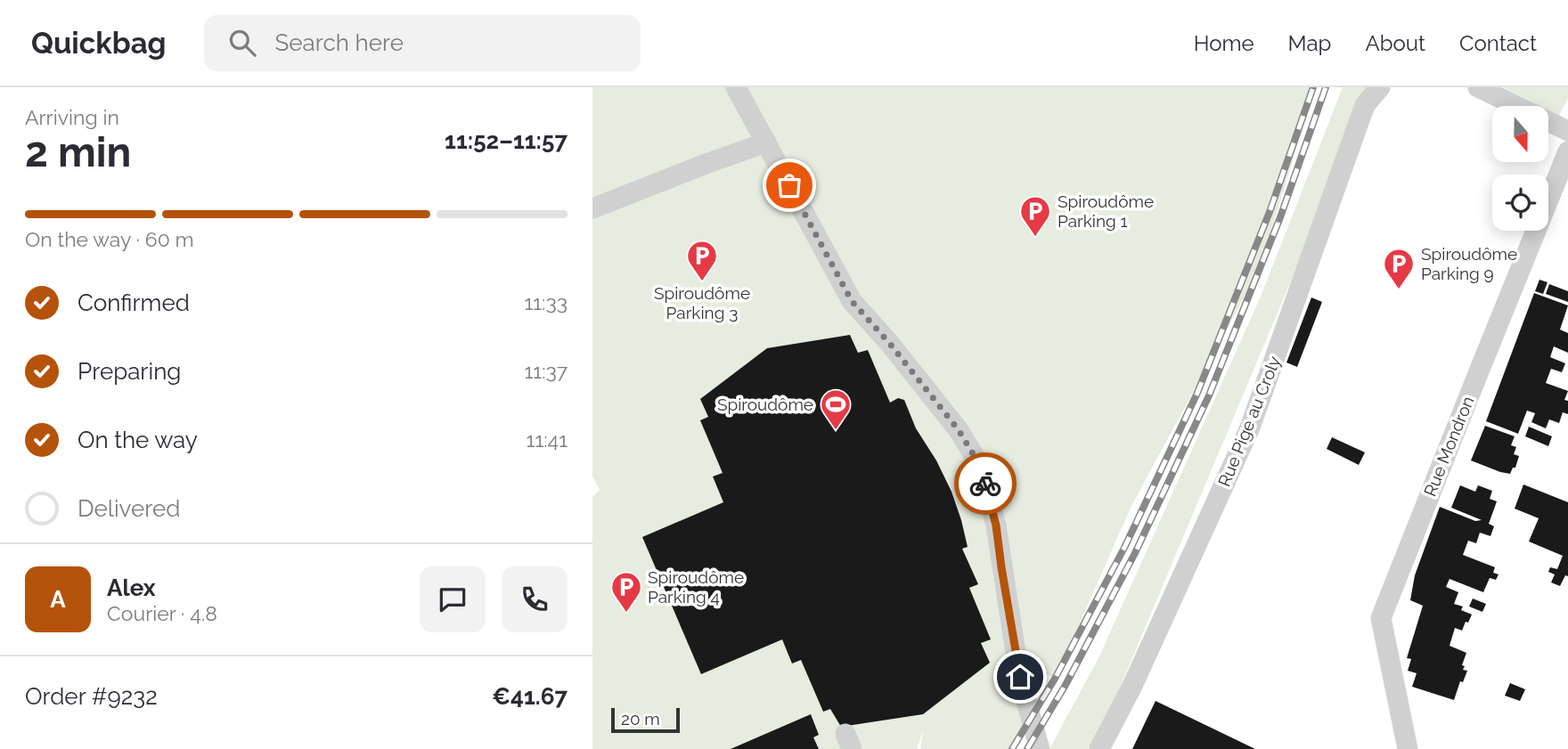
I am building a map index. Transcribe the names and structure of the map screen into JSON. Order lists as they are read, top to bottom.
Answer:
{
  "streets": {
    "street": ["Rue Pige au Croly", "Rue Mondron"]
  },
  "places": {
    "parking": [
      "Spiroudôme Parking 1",
      "Spiroudôme Parking 3",
      "Spiroudôme Parking 9",
      "Spiroudôme Parking 4"
    ],
    "sports": ["Spiroudôme"]
  },
  "scale_bar": "20 m",
  "north": "bottom",
  "page": {
    "header": "Quickbag",
    "search": "Search here",
    "nav": [
      "Home",
      "Map",
      "About",
      "Contact"
    ],
    "heading": ["2 min", "Arriving in", "11:52–11:57"],
    "panel": [
      "Alex",
      "Courier · 4.8",
      "Order #9232",
      "€41.67"
    ],
    "bar": "On the way · 60 m",
    "list": [
      ["Confirmed", "11:33"],
      ["Preparing", "11:37"],
      ["On the way", "11:41"],
      "Delivered"
    ],
    "round": "A",
    "scale": "20 m"
  }
}
